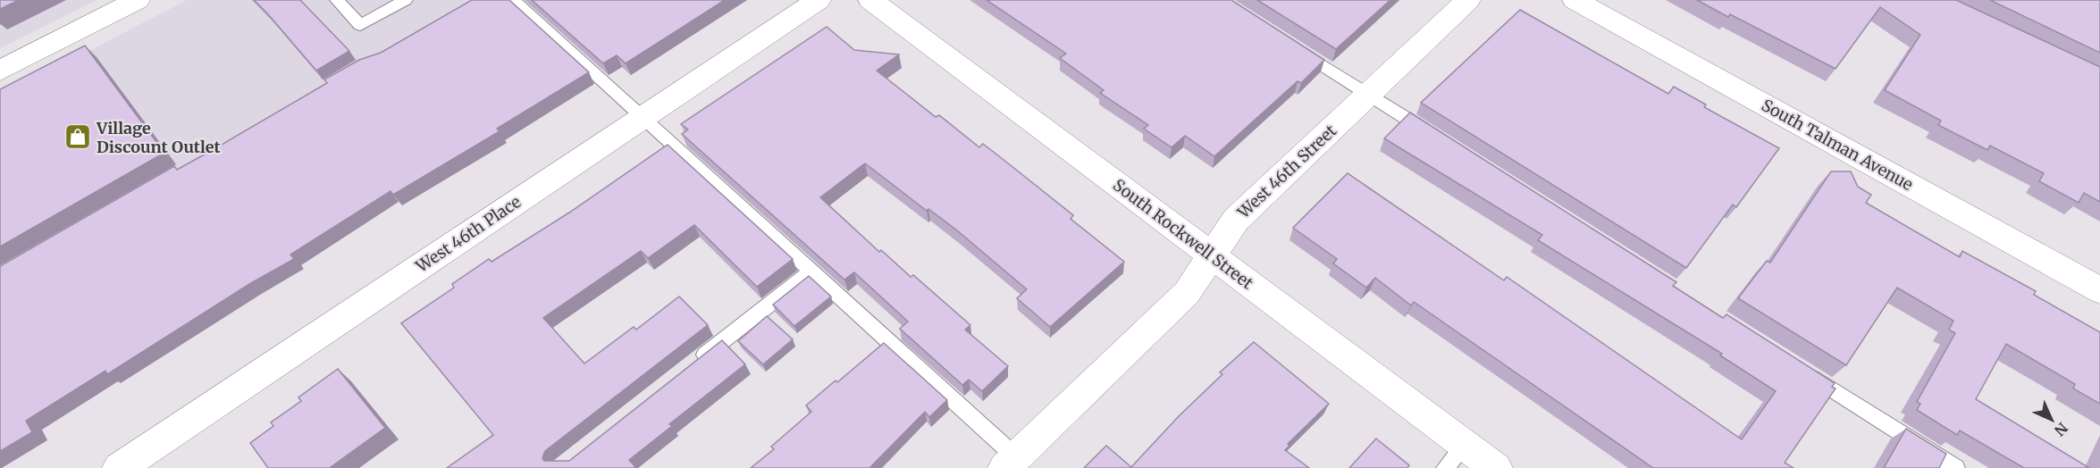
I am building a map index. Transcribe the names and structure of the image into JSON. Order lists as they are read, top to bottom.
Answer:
{
  "streets": {
    "street": [
      "South Talman Avenue",
      "West 46th Street",
      "West 46th Place",
      "South Rockwell Street"
    ]
  },
  "crossings": [
    ["West 46th Street", "South Rockwell Street"]
  ],
  "places": {
    "shop": ["Village Discount Outlet"]
  },
  "north": "bottom right"
}
